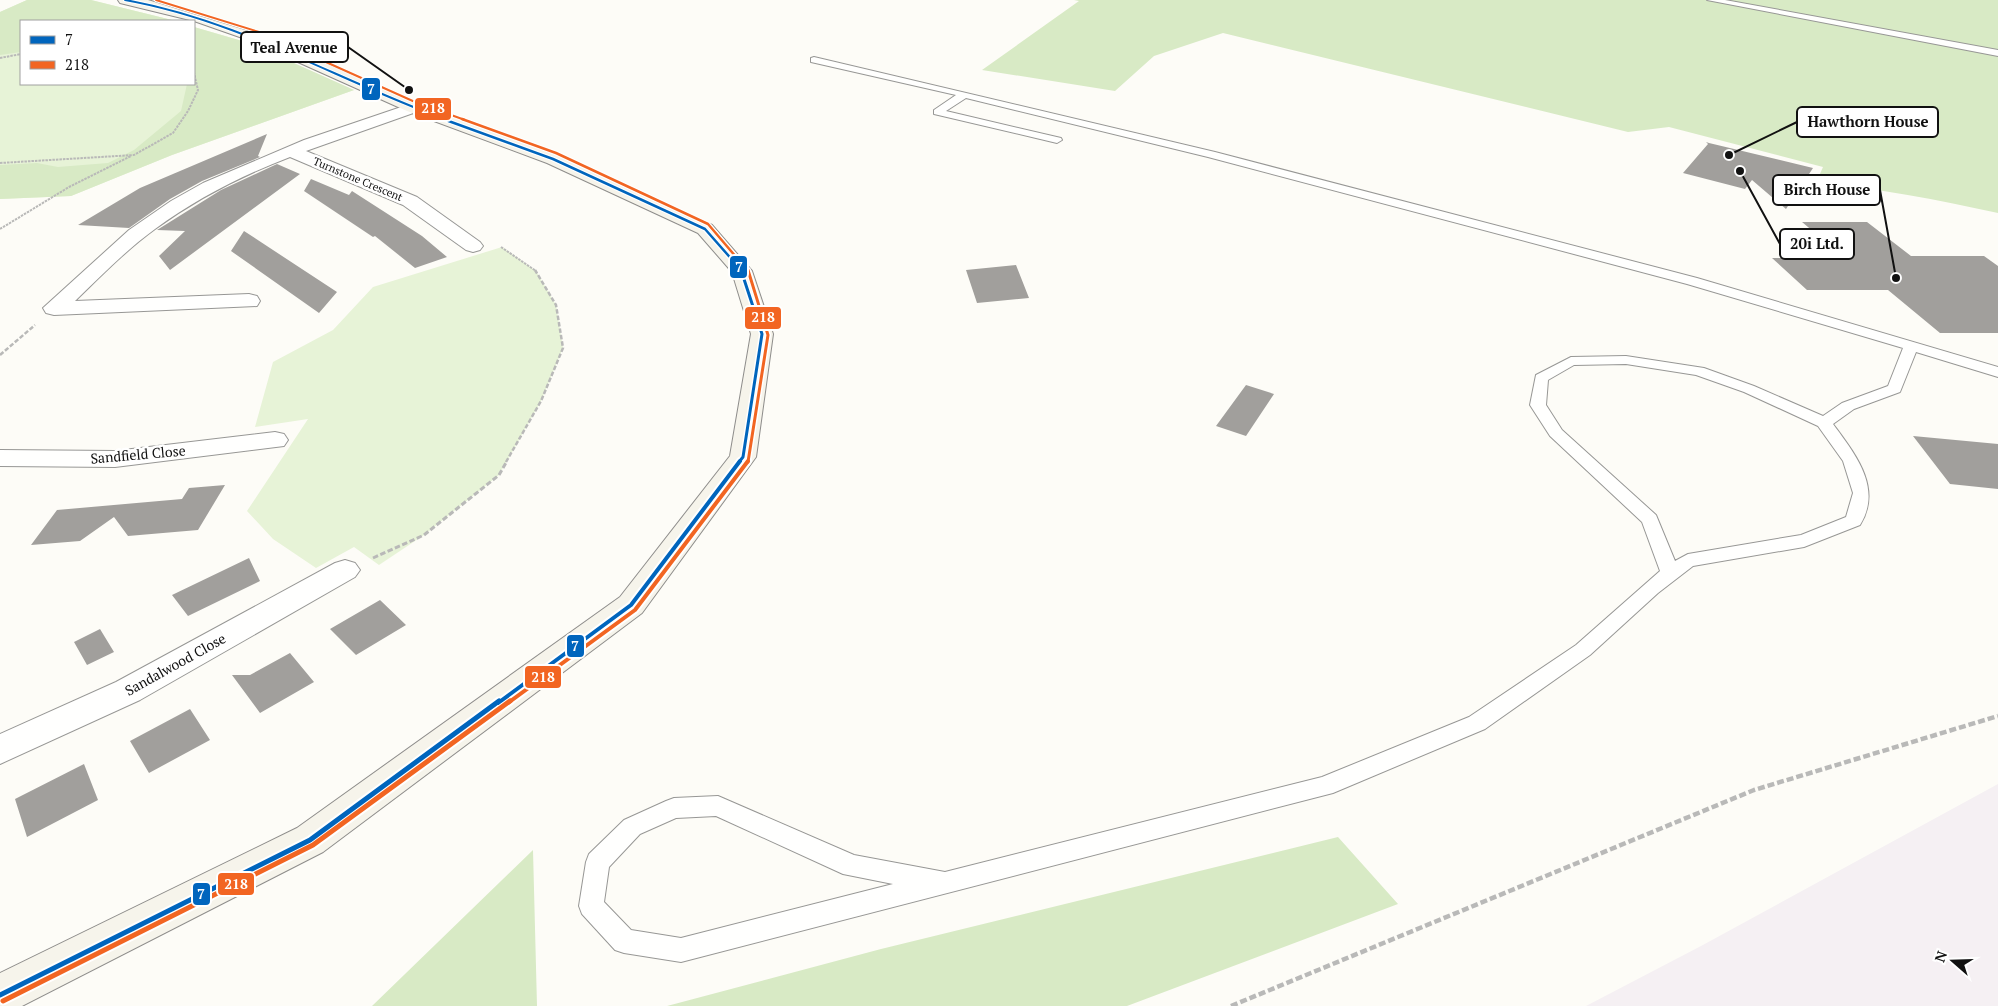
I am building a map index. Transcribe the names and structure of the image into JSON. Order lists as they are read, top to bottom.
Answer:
{
  "streets": {
    "street": ["Turnstone Crescent", "Sandfield Close", "Sandalwood Close"]
  },
  "places": [
    "Teal Avenue",
    "Hawthorn House",
    "20i Ltd.",
    "Birch House"
  ],
  "lines": ["transit line 7", "transit line 218"],
  "legend": ["7", "218"],
  "north": "left"
}
